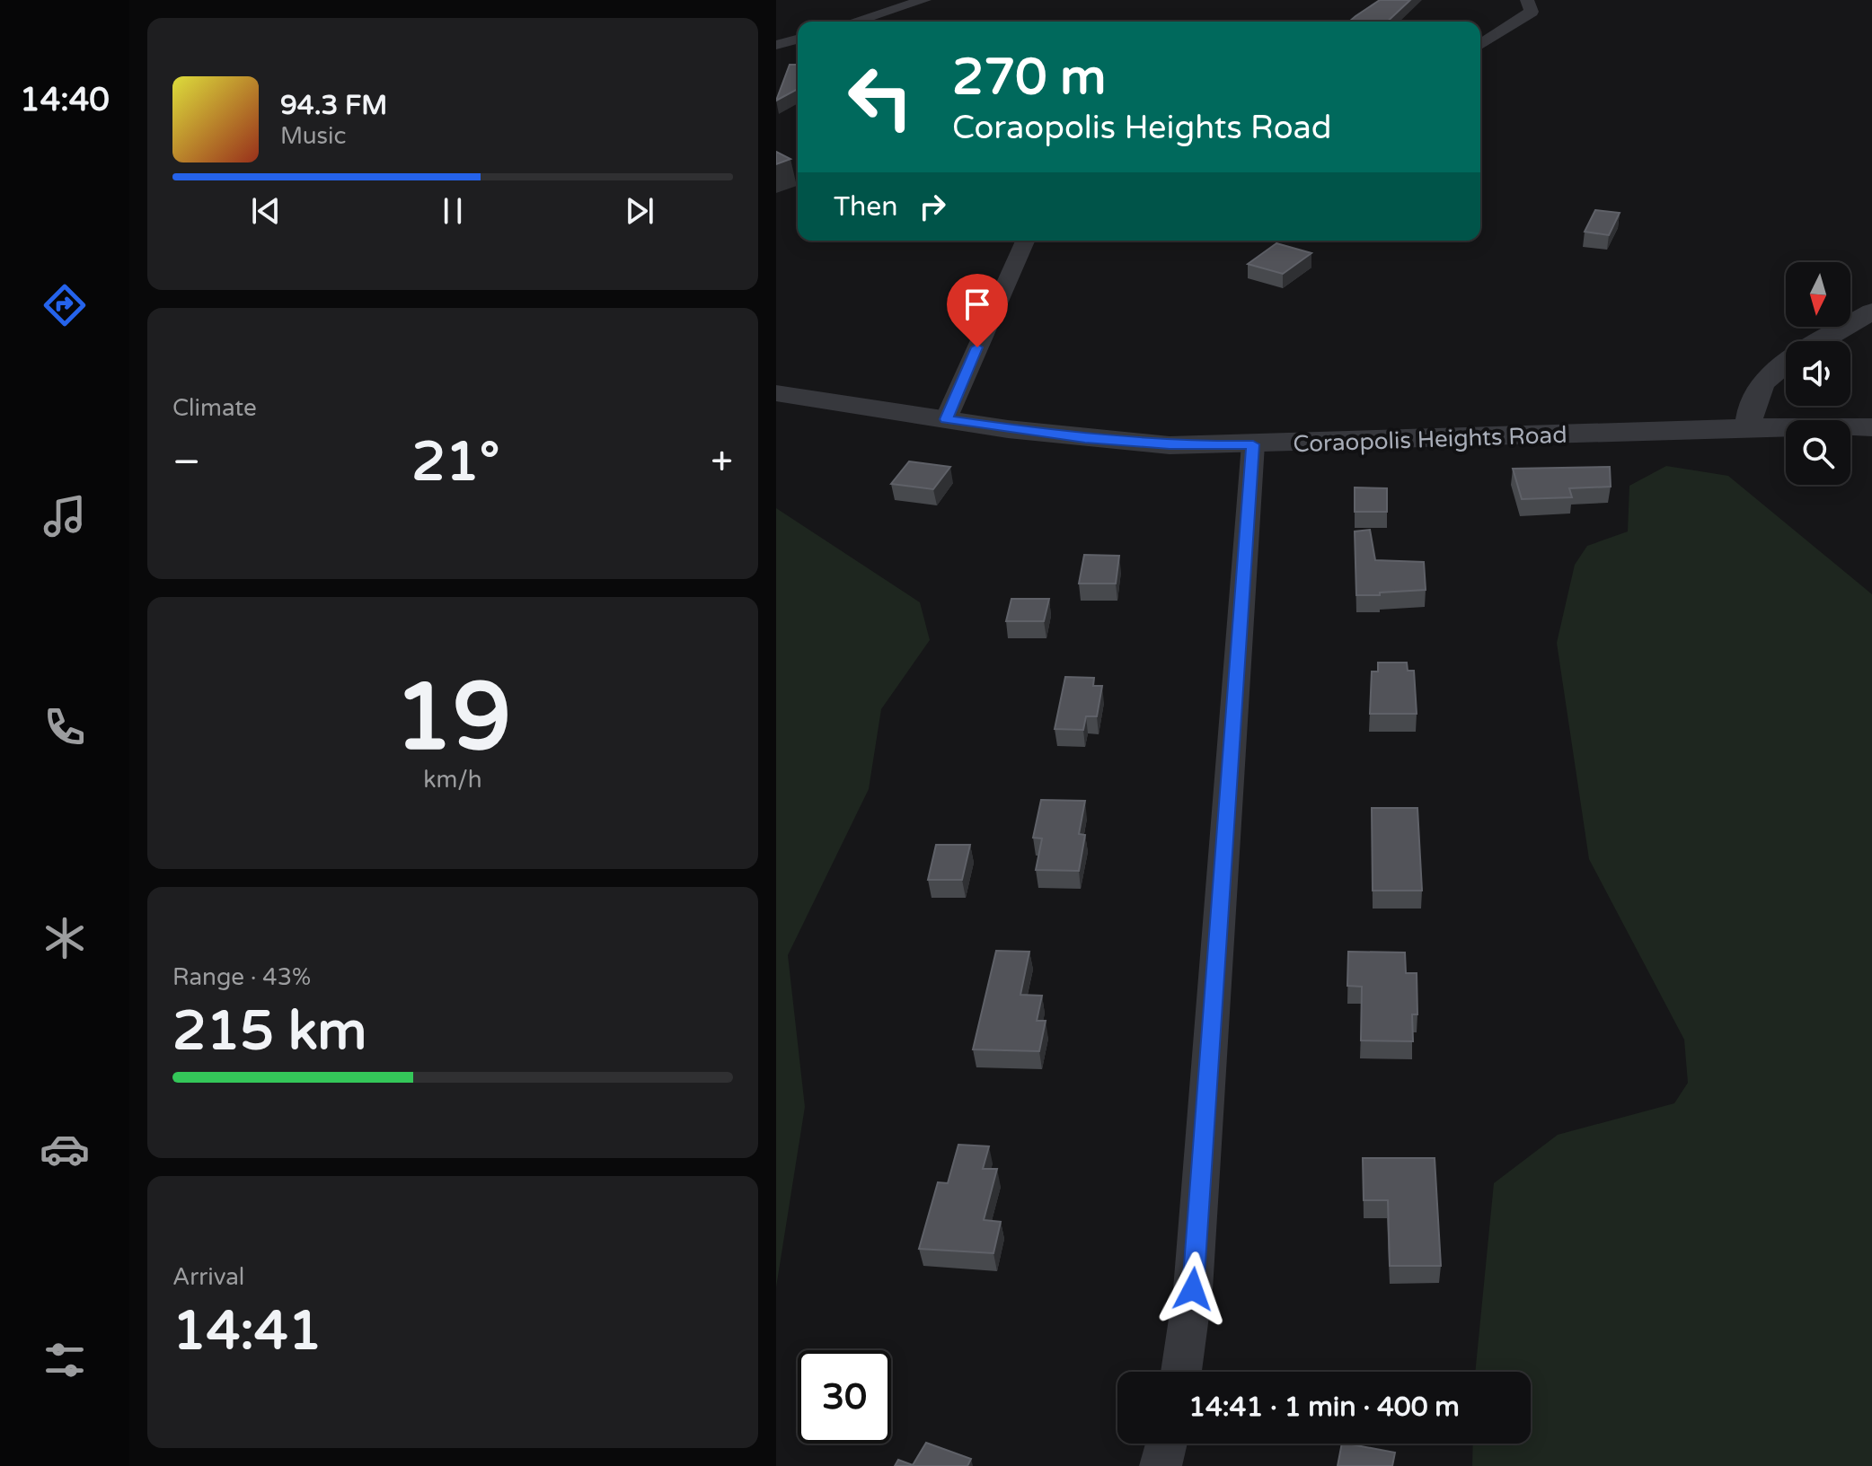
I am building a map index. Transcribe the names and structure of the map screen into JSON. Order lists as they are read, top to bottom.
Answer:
{
  "streets": {
    "street": ["Coraopolis Heights Road"]
  },
  "north": "bottom",
  "page": {
    "tabs": "14:40",
    "turn": ["270 m", "Coraopolis Heights Road"],
    "song": ["94.3 FM", "Music"],
    "then": "Then",
    "tile": [
      "Climate",
      ["19", "km/h"],
      ["Range · 43%", "215 km"],
      ["Arrival", "14:41"]
    ],
    "heat": ["−", "21°", "+"],
    "limit": "30",
    "trip": "14:41 · 1 min · 400 m"
  }
}
